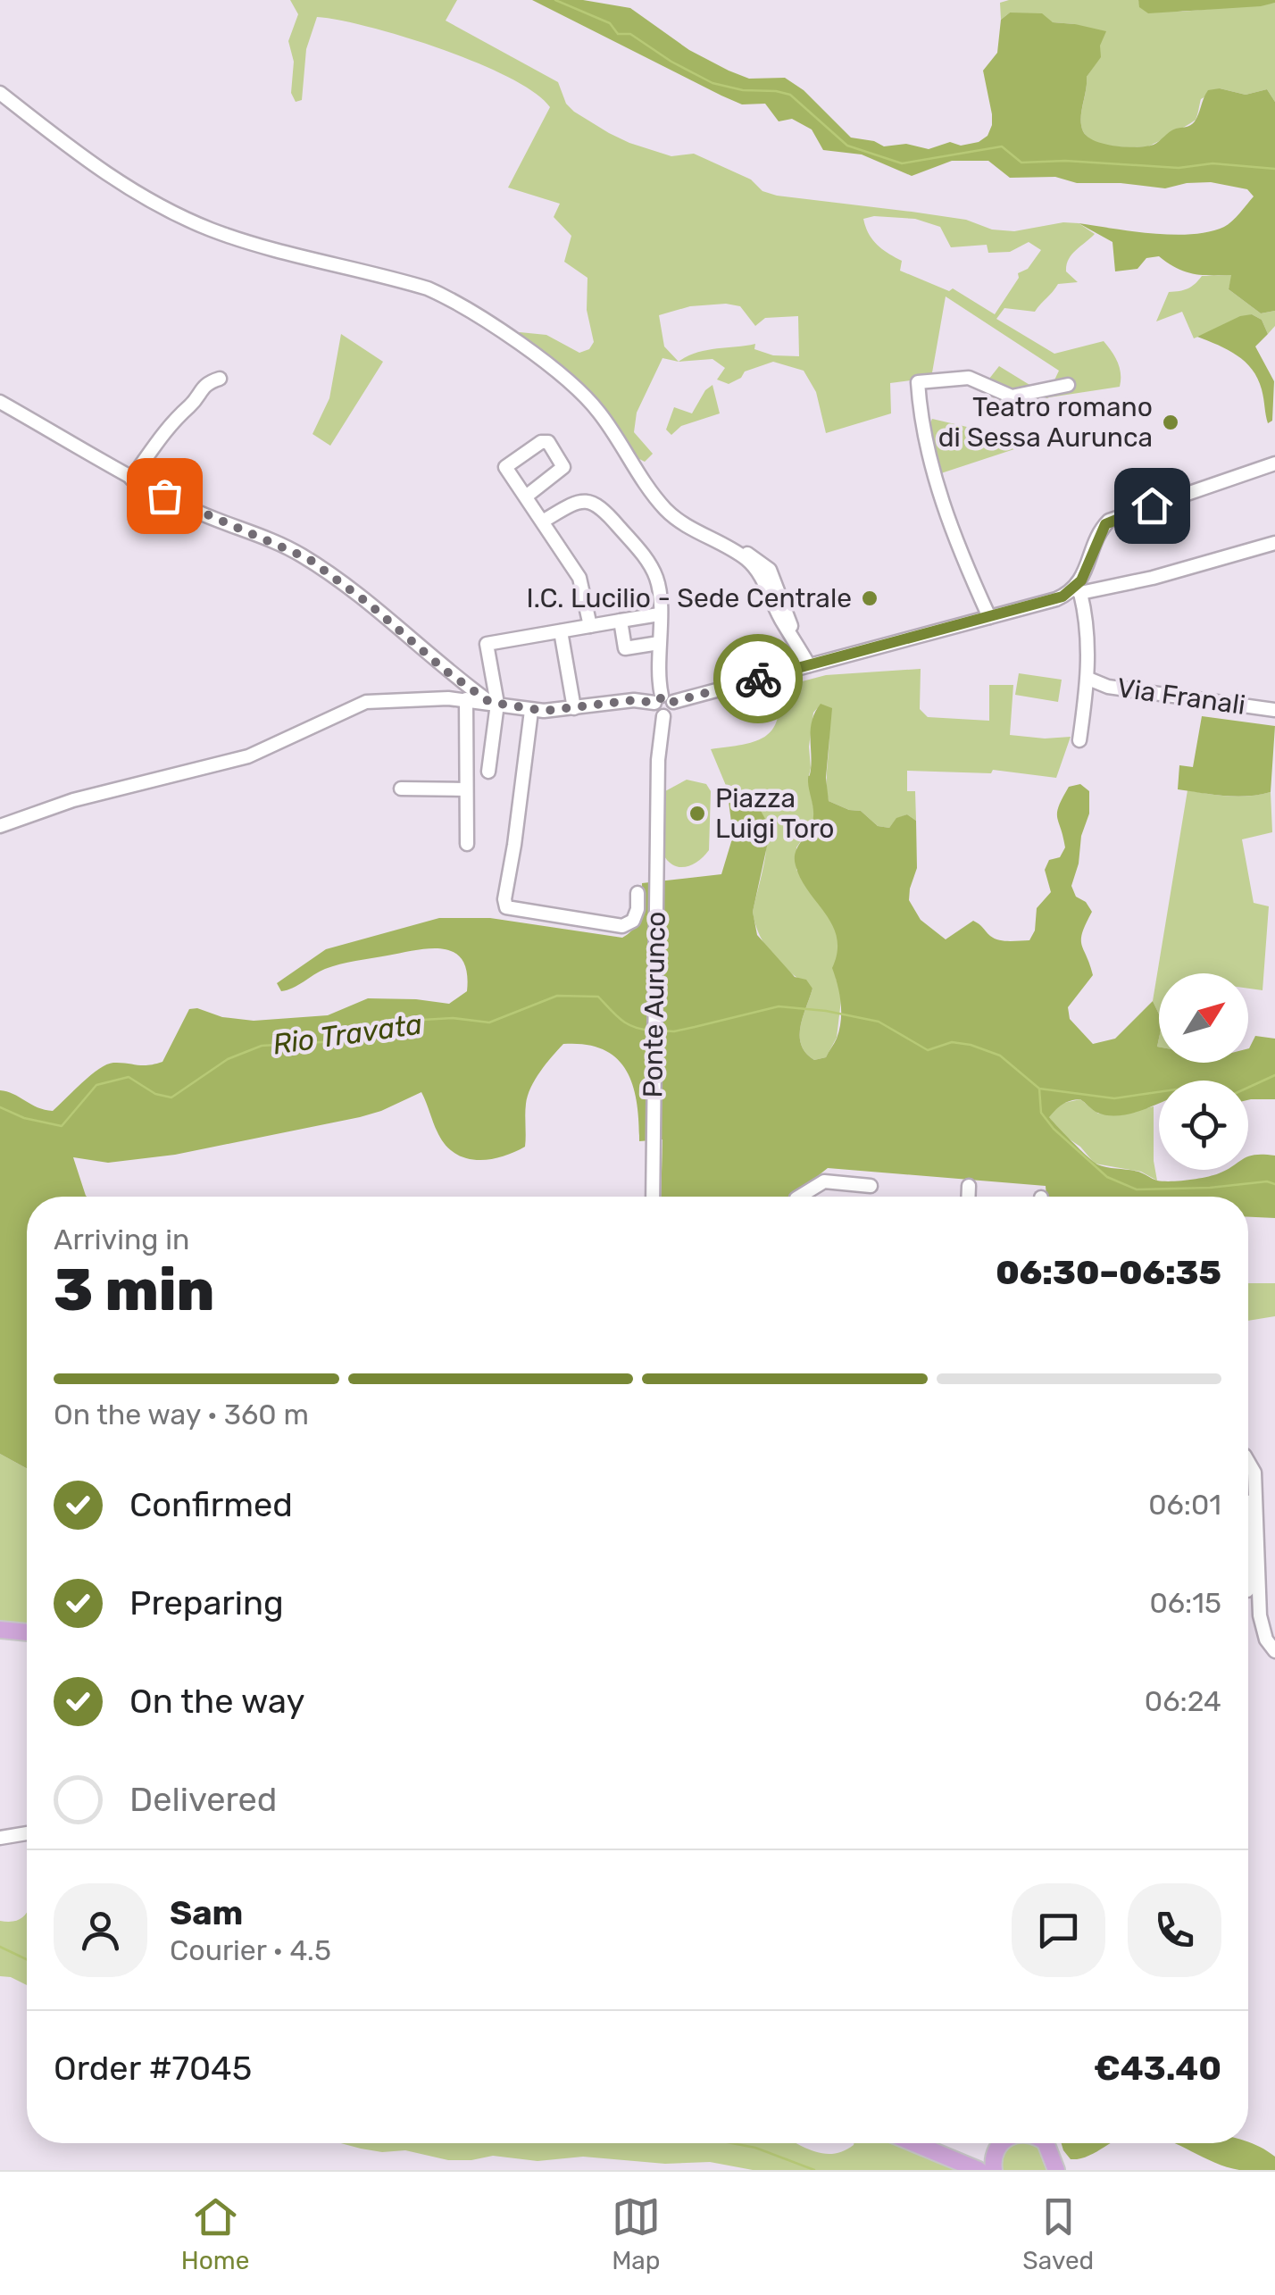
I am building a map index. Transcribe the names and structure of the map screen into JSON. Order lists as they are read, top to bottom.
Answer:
{
  "streets": {
    "street": ["Via Franali", "Ponte Aurunco"]
  },
  "water": ["Rio Travata"],
  "places": ["Teatro romano di Sessa Aurunca", "I.C. Lucilio - Sede Centrale", "Piazza Luigi Toro"],
  "north": "top right",
  "page": {
    "heading": ["3 min", "Arriving in", "06:30–06:35"],
    "panel": [
      "Sam",
      "Courier · 4.5",
      "Order #7045",
      "€43.40"
    ],
    "bar": "On the way · 360 m",
    "list": [
      ["Confirmed", "06:01"],
      ["Preparing", "06:15"],
      ["On the way", "06:24"],
      "Delivered"
    ],
    "tabs": ["Home", "Map", "Saved"]
  }
}
